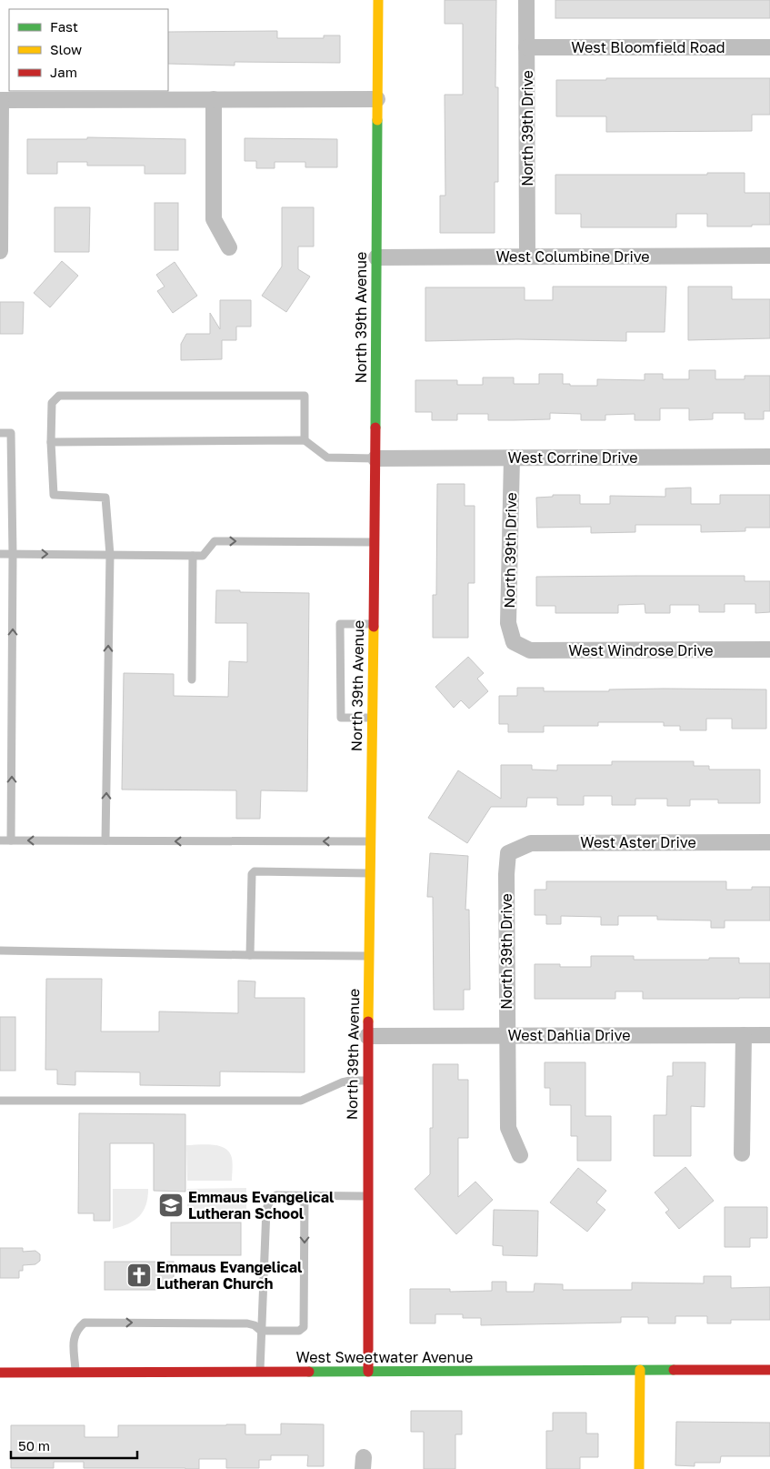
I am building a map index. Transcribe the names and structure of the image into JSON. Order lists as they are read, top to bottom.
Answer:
{
  "streets": {
    "street": [
      "West Bloomfield Road",
      "North 39th Drive",
      "West Columbine Drive",
      "North 39th Avenue",
      "West Corrine Drive",
      "West Windrose Drive",
      "West Aster Drive",
      "West Dahlia Drive",
      "West Sweetwater Avenue"
    ]
  },
  "crossings": [
    ["West Bloomfield Road", "North 39th Drive"],
    ["North 39th Drive", "West Columbine Drive"],
    ["North 39th Drive", "West Corrine Drive"],
    ["North 39th Drive", "West Windrose Drive"],
    ["North 39th Drive", "West Aster Drive"],
    ["North 39th Drive", "West Dahlia Drive"],
    ["West Columbine Drive", "North 39th Avenue"],
    ["North 39th Avenue", "West Corrine Drive"],
    ["North 39th Avenue", "West Dahlia Drive"],
    ["North 39th Avenue", "West Sweetwater Avenue"]
  ],
  "places": {
    "school or university": ["Emmaus Evangelical Lutheran School"],
    "church": ["Emmaus Evangelical Lutheran Church"]
  },
  "legend": ["Fast", "Slow", "Jam"],
  "scale_bar": "50 m"
}
